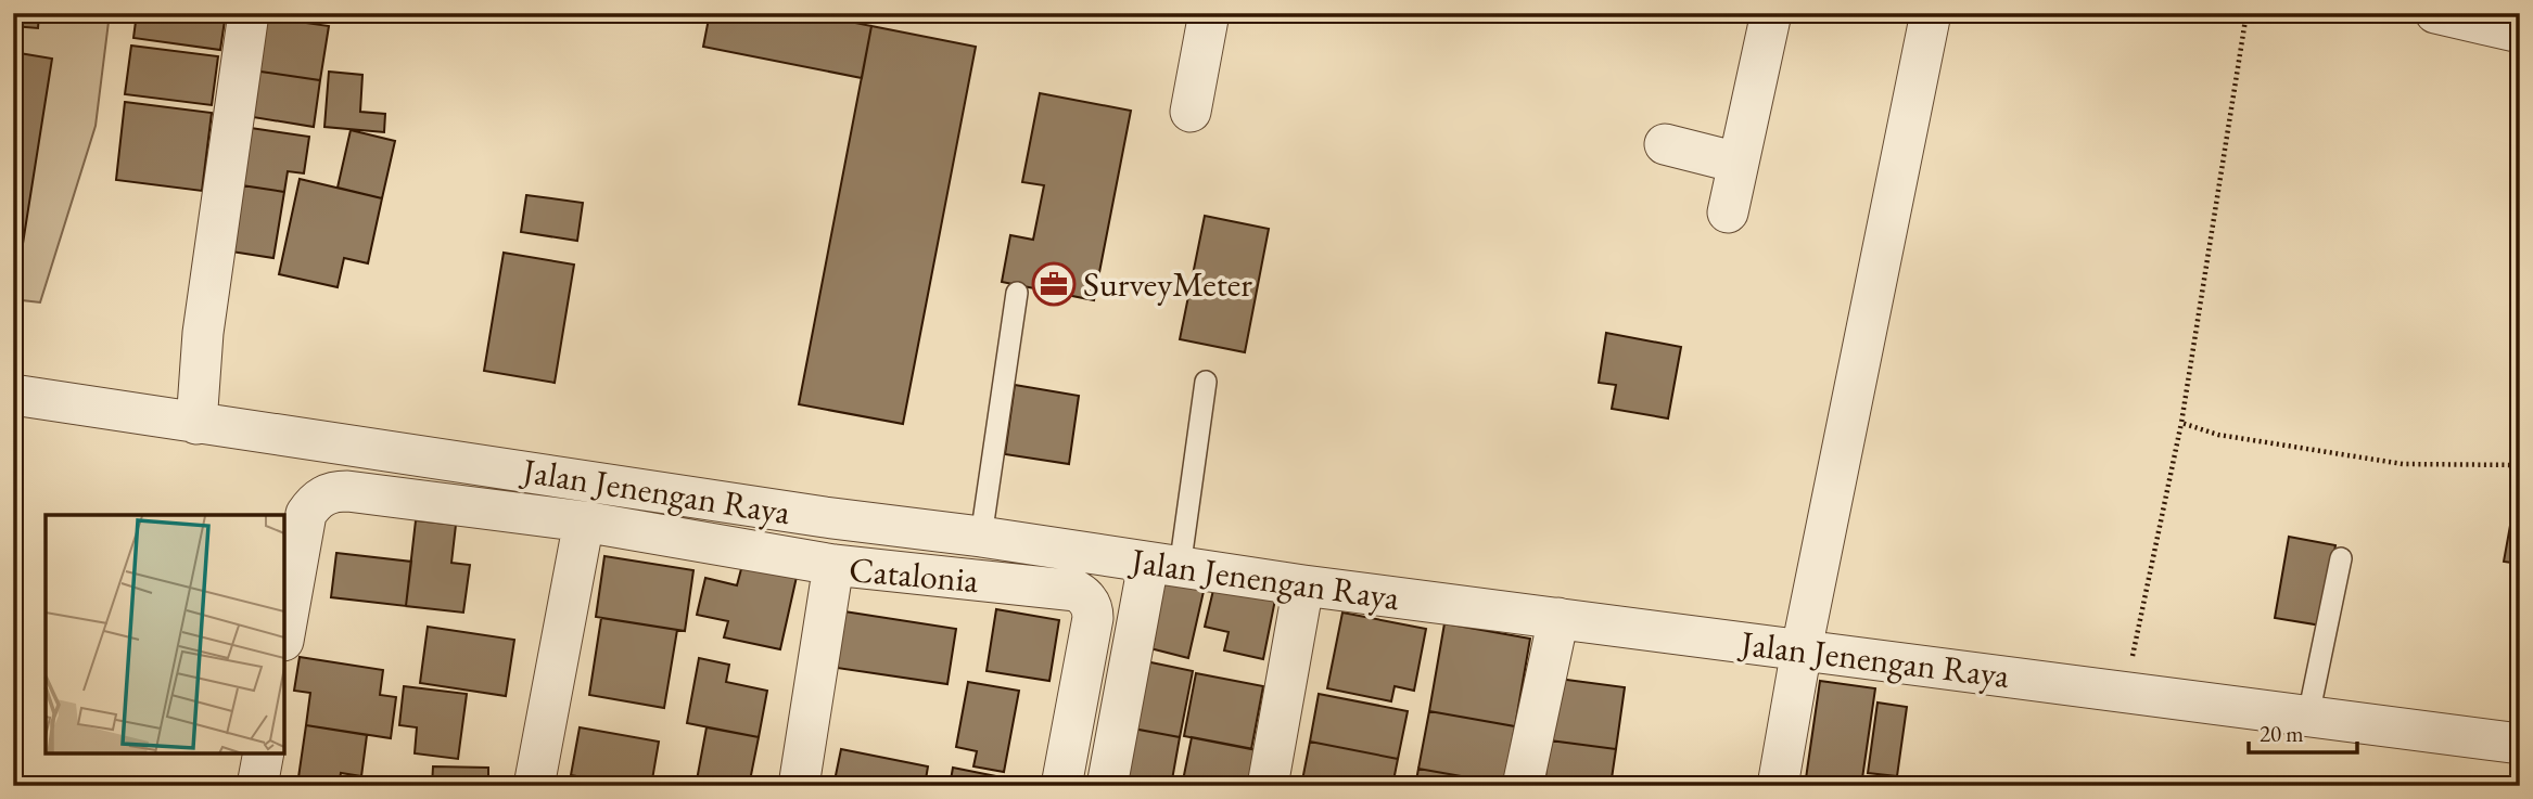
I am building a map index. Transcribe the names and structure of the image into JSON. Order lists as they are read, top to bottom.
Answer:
{
  "streets": {
    "street": ["Jalan Jenengan Raya", "Catalonia"]
  },
  "places": {
    "office": ["SurveyMeter"]
  },
  "scale_bar": "20 m"
}
